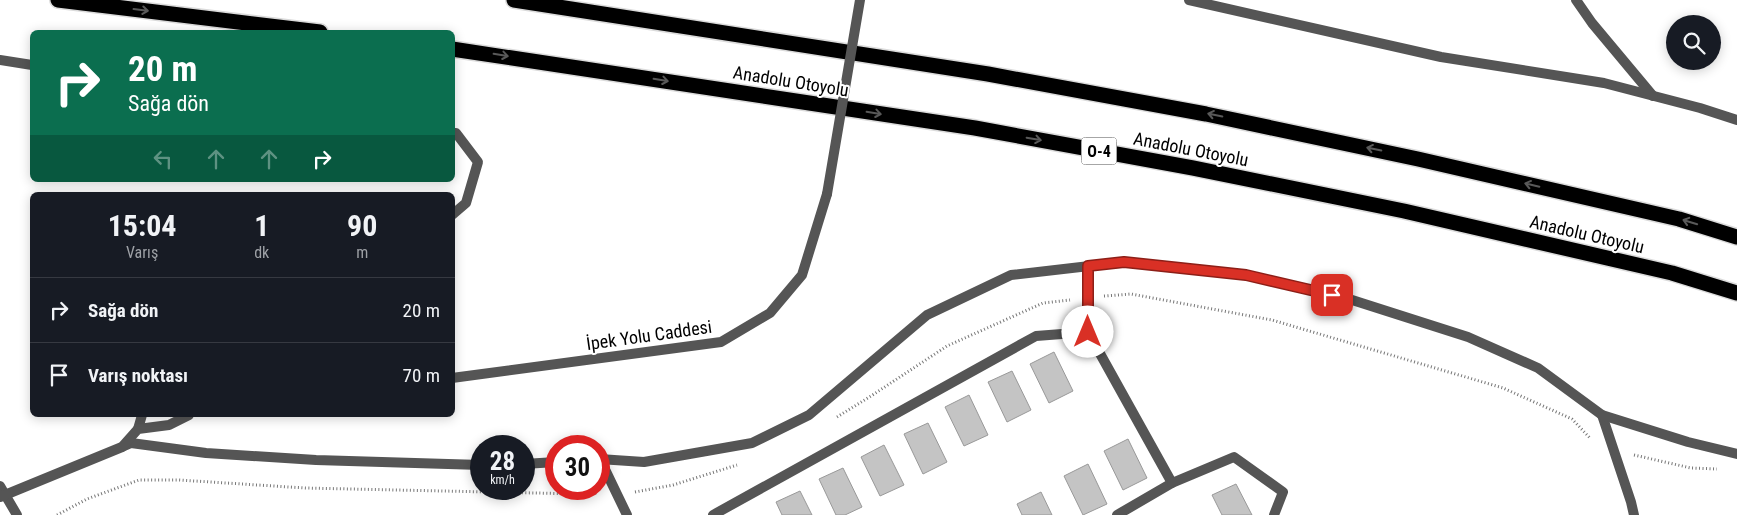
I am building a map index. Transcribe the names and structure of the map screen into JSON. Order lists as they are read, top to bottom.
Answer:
{
  "streets": {
    "highway": ["Anadolu Otoyolu", "O-4"],
    "street": ["İpek Yolu Caddesi"]
  },
  "page": {
    "turn": ["20 m", "Sağa dön"],
    "eta": [
      "15:04",
      "Varış",
      "1",
      "dk",
      "90",
      "m"
    ],
    "list": [
      {
        "name": "Sağa dön",
        "value": "20 m"
      },
      {
        "name": "Varış noktası",
        "value": "70 m"
      }
    ],
    "speed": "28 km/h",
    "limit": "30"
  }
}
